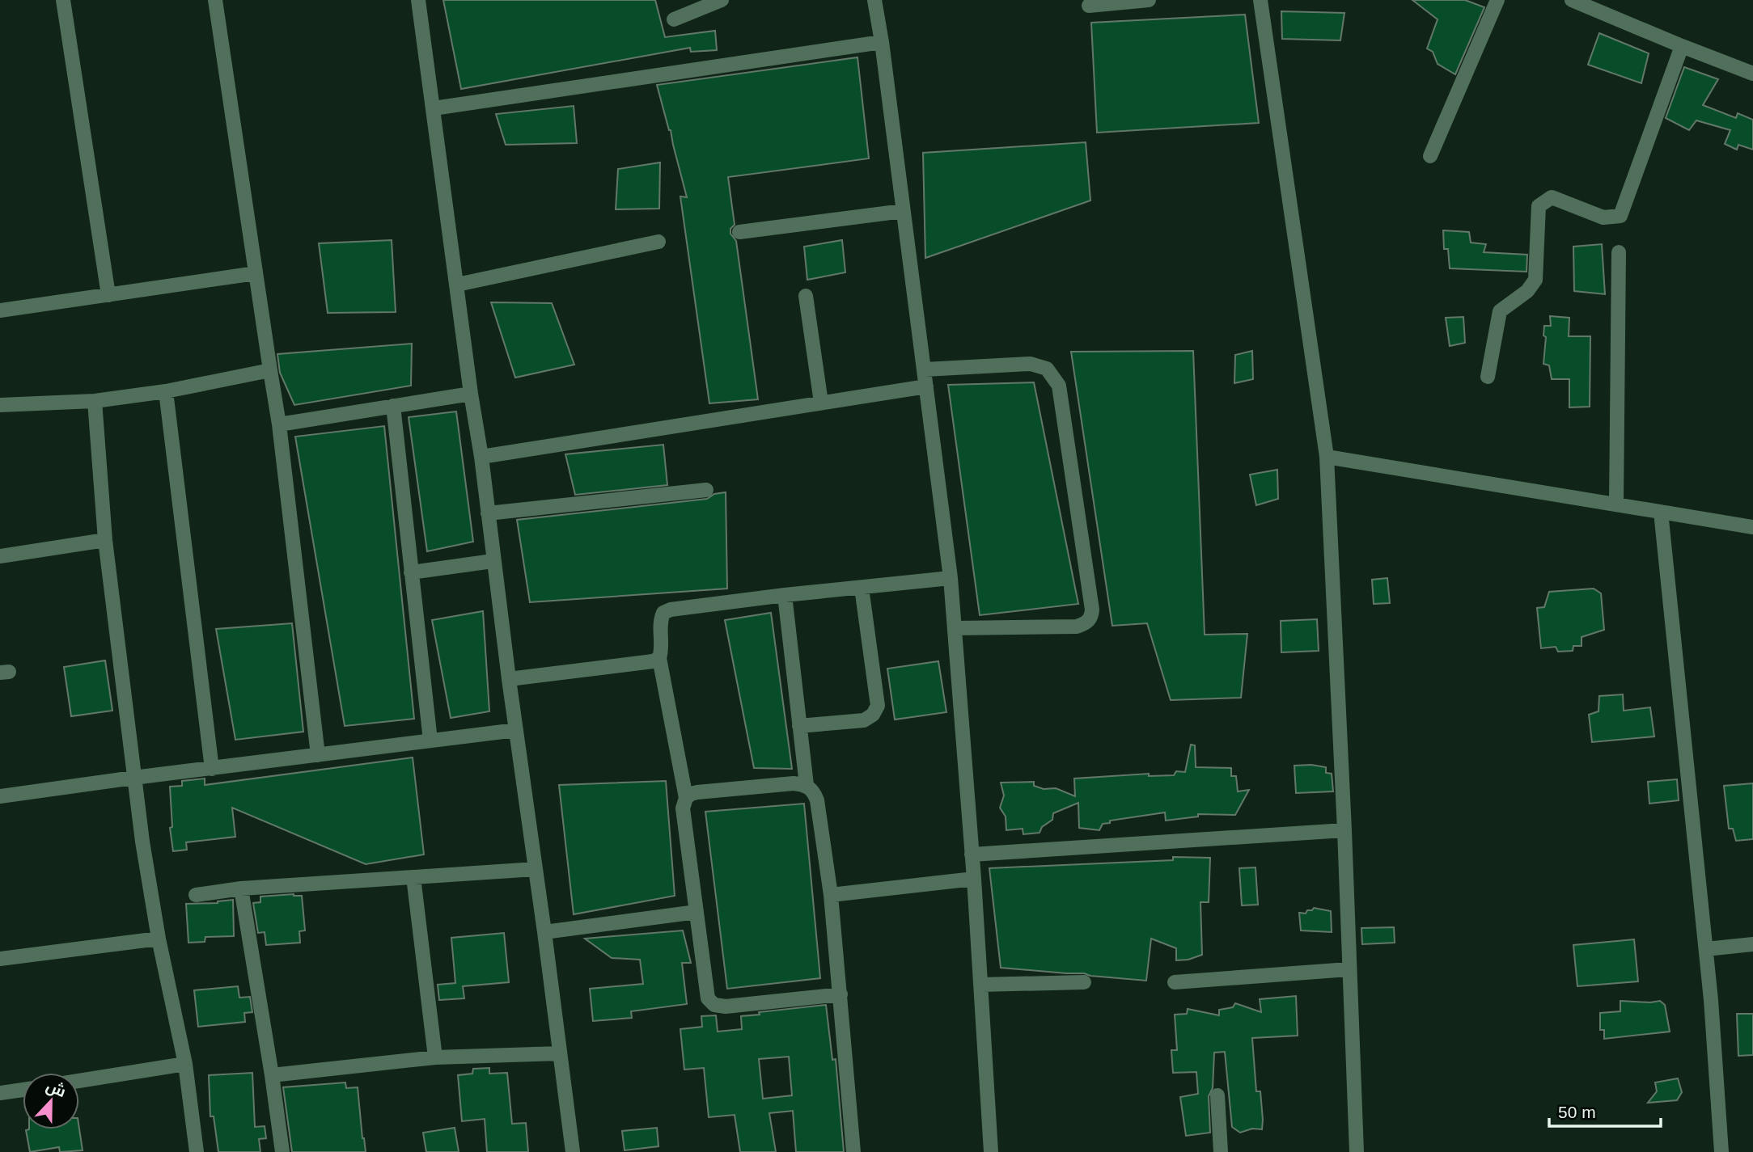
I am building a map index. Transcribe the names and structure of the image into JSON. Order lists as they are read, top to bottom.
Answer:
{
  "scale_bar": "50 m",
  "north": "top"
}
